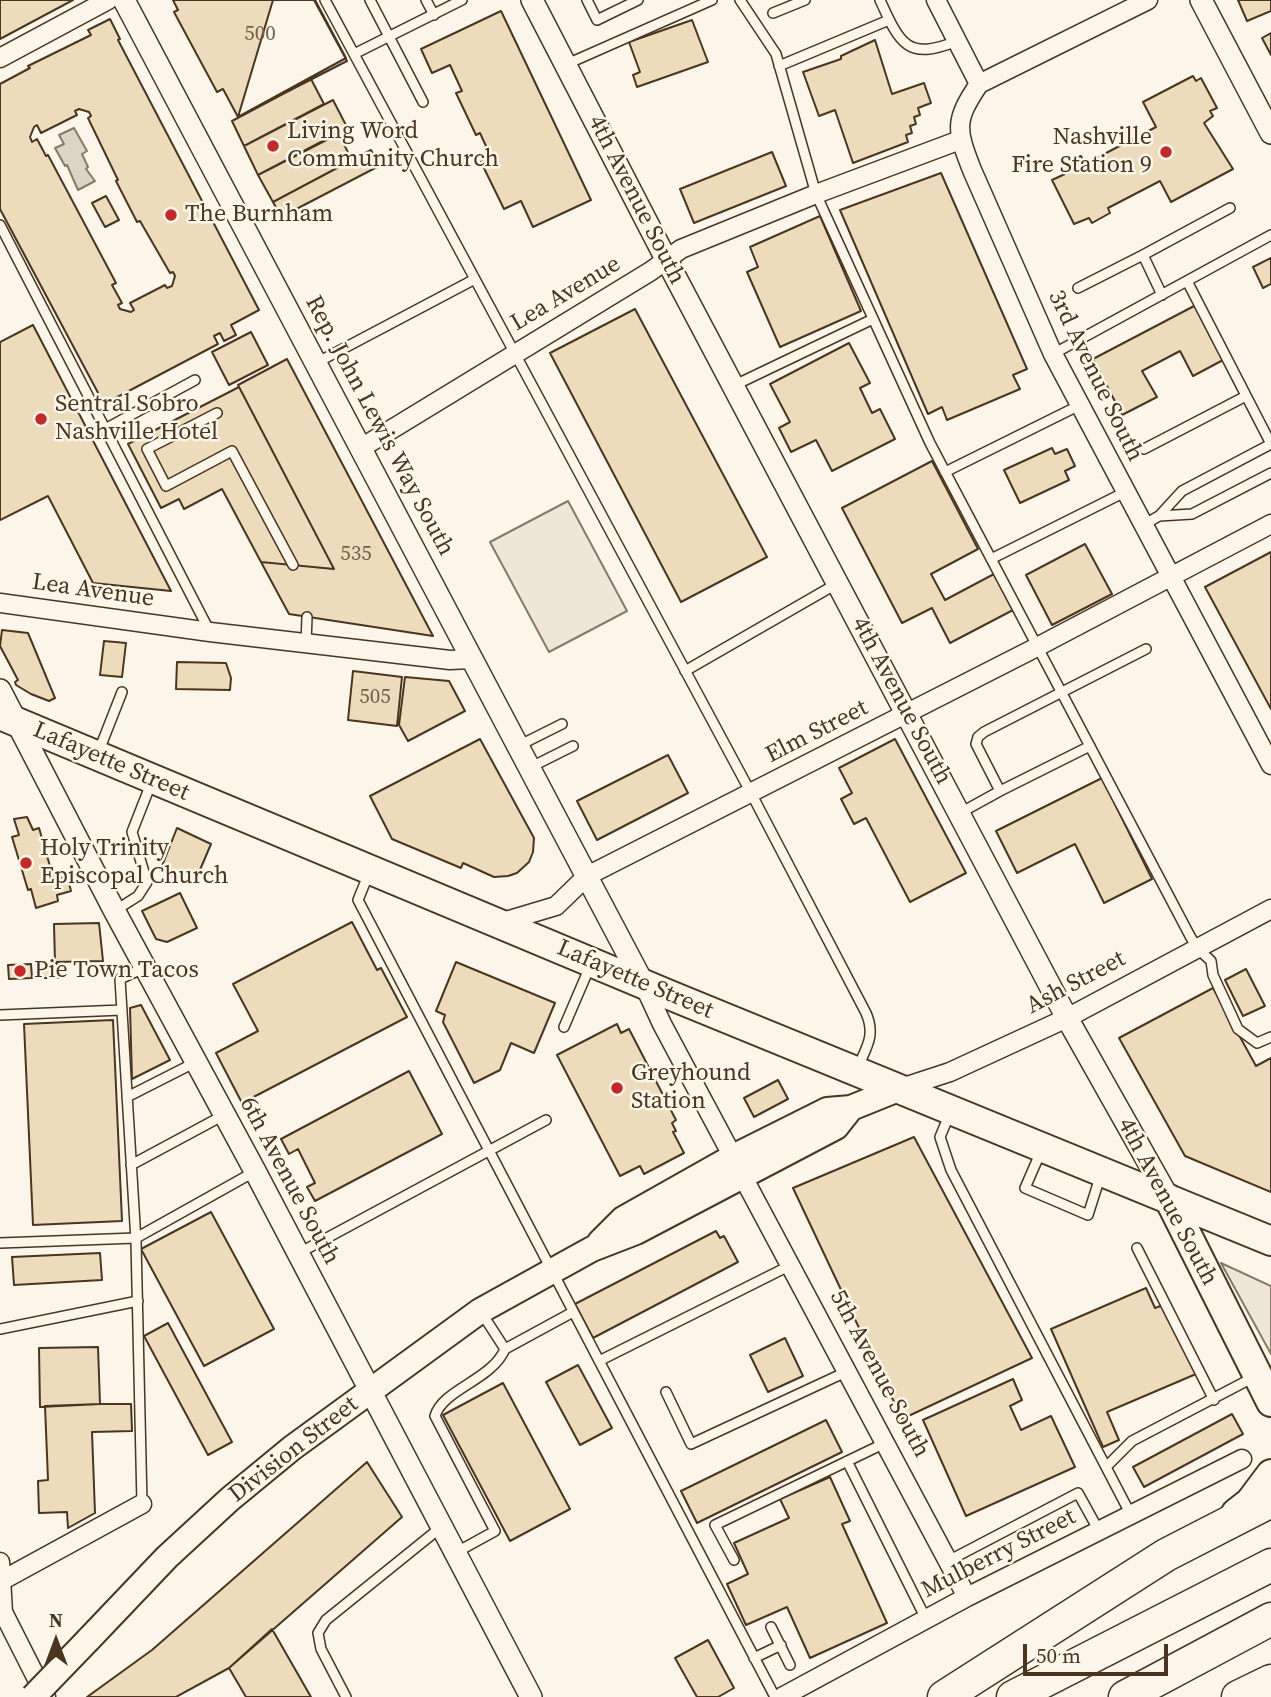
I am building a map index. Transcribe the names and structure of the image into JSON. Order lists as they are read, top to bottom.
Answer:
{
  "streets": {
    "main road": ["4th Avenue South", "Lafayette Street", "Division Street"],
    "street": [
      "Lea Avenue",
      "3rd Avenue South",
      "Rep. John Lewis Way South",
      "Elm Street",
      "Ash Street",
      "6th Avenue South",
      "5th Avenue South",
      "Mulberry Street"
    ]
  },
  "crossings": [
    ["4th Avenue South", "Lea Avenue"],
    ["4th Avenue South", "Elm Street"],
    ["4th Avenue South", "Lafayette Street"],
    ["4th Avenue South", "Ash Street"],
    ["Lea Avenue", "3rd Avenue South"],
    ["Lea Avenue", "Rep. John Lewis Way South"],
    ["3rd Avenue South", "Elm Street"],
    ["Rep. John Lewis Way South", "Elm Street"],
    ["Rep. John Lewis Way South", "5th Avenue South"],
    ["Elm Street", "Lafayette Street"],
    ["Elm Street", "5th Avenue South"],
    ["Lafayette Street", "Ash Street"],
    ["Lafayette Street", "6th Avenue South"],
    ["Lafayette Street", "5th Avenue South"],
    ["Lafayette Street", "Division Street"],
    ["Ash Street", "Division Street"],
    ["6th Avenue South", "Division Street"],
    ["5th Avenue South", "Division Street"],
    ["5th Avenue South", "Mulberry Street"]
  ],
  "places": [
    "Living Word Community Church",
    "Nashville Fire Station 9",
    "The Burnham",
    "Sentral Sobro Nashville Hotel",
    "Holy Trinity Episcopal Church",
    "Pie Town Tacos",
    "Greyhound Station"
  ],
  "house_numbers": ["500", "535", "505"],
  "scale_bar": "50 m",
  "north": "top"
}
